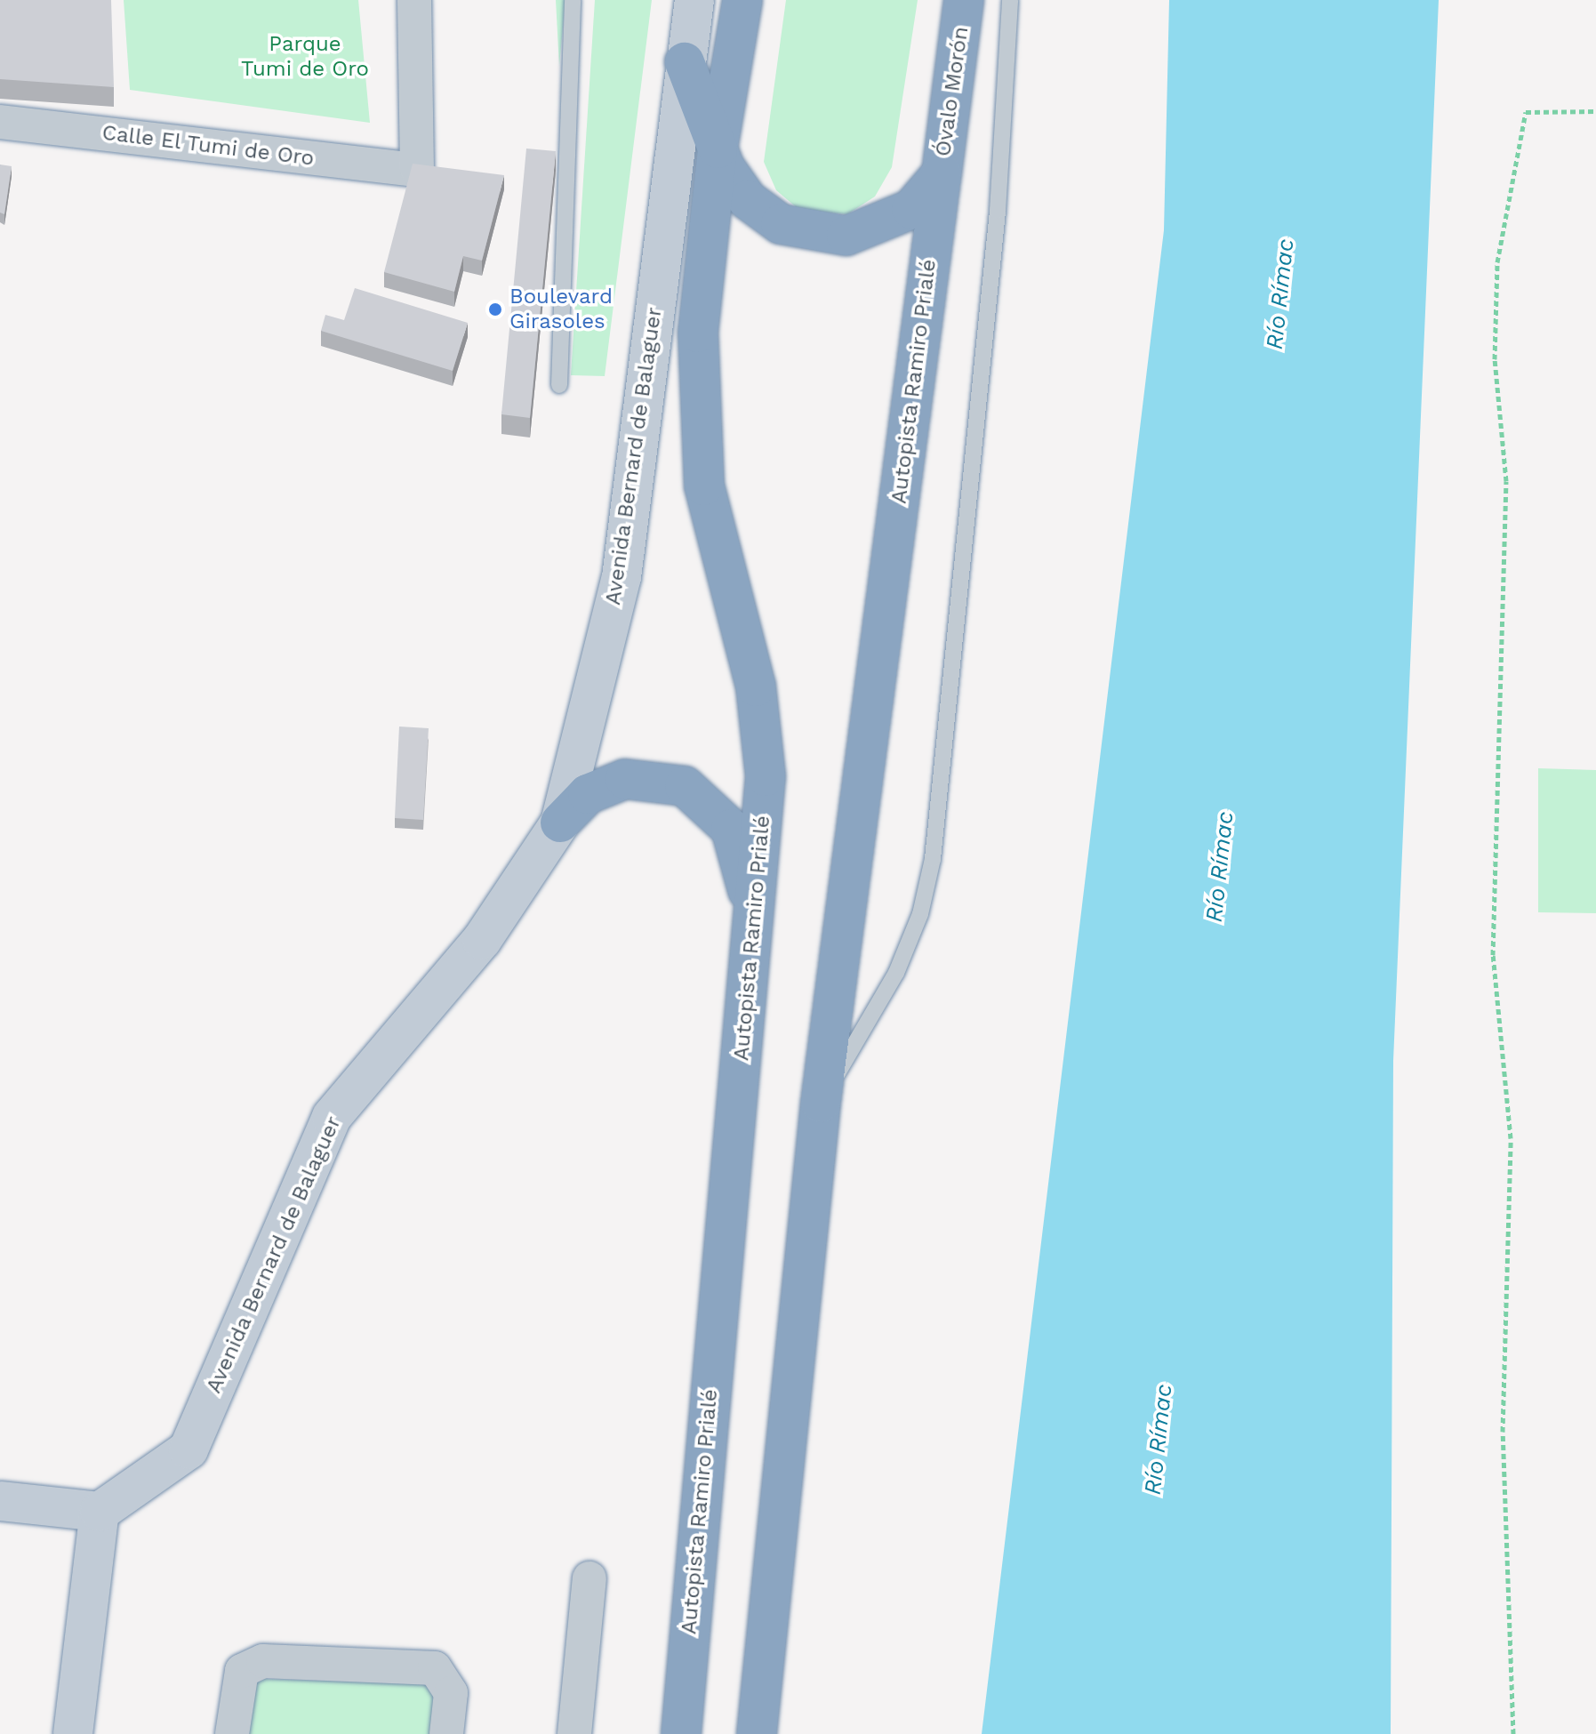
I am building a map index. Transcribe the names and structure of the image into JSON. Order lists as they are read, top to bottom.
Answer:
{
  "streets": {
    "highway": ["Óvalo Morón", "Autopista Ramiro Prialé"],
    "street": ["Calle El Tumi de Oro", "Avenida Bernard de Balaguer"]
  },
  "crossings": [
    ["Óvalo Morón", "Autopista Ramiro Prialé"],
    ["Óvalo Morón", "Avenida Bernard de Balaguer"]
  ],
  "water": ["Río Rímac"],
  "parks": ["Parque Tumi de Oro"],
  "places": ["Boulevard Girasoles"]
}
